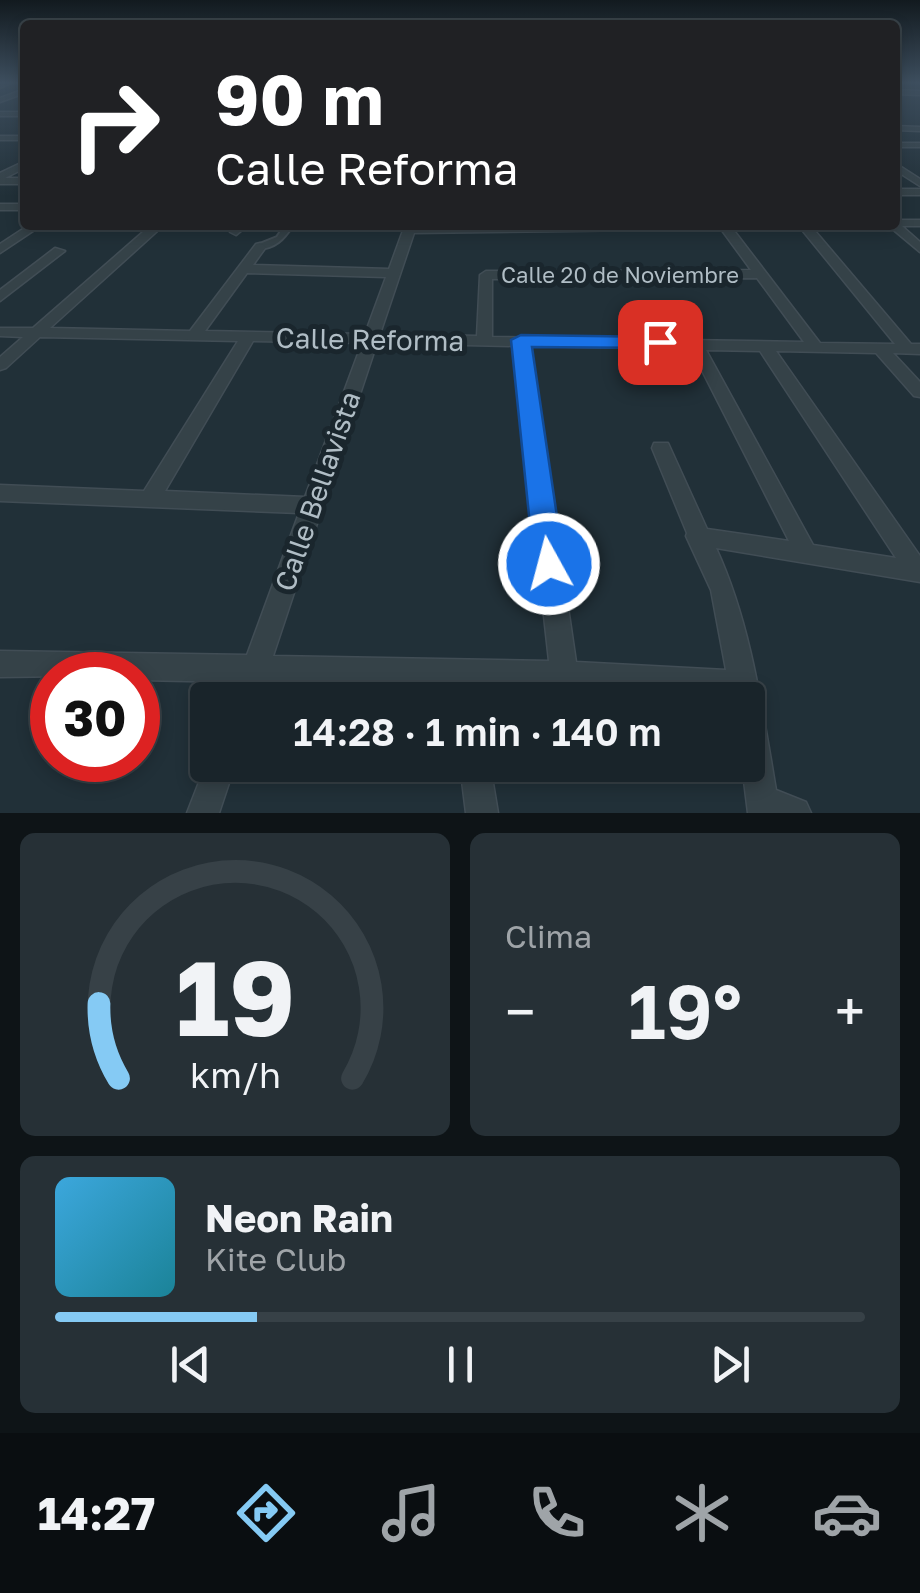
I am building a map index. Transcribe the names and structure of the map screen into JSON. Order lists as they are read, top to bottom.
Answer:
{
  "streets": {
    "street": ["Calle 20 de Noviembre", "Calle Reforma", "Calle Bellavista"]
  },
  "crossings": [
    ["Calle 20 de Noviembre", "Calle Reforma"],
    ["Calle Reforma", "Calle Bellavista"]
  ],
  "page": {
    "turn": ["90 m", "Calle Reforma"],
    "limit": "30",
    "trip": "14:28 · 1 min · 140 m",
    "tile": "Clima",
    "heat": ["−", "19°", "+"],
    "song": ["Neon Rain", "Kite Club"],
    "tabs": "14:27",
    "gauge": ["19", "km/h"]
  }
}
